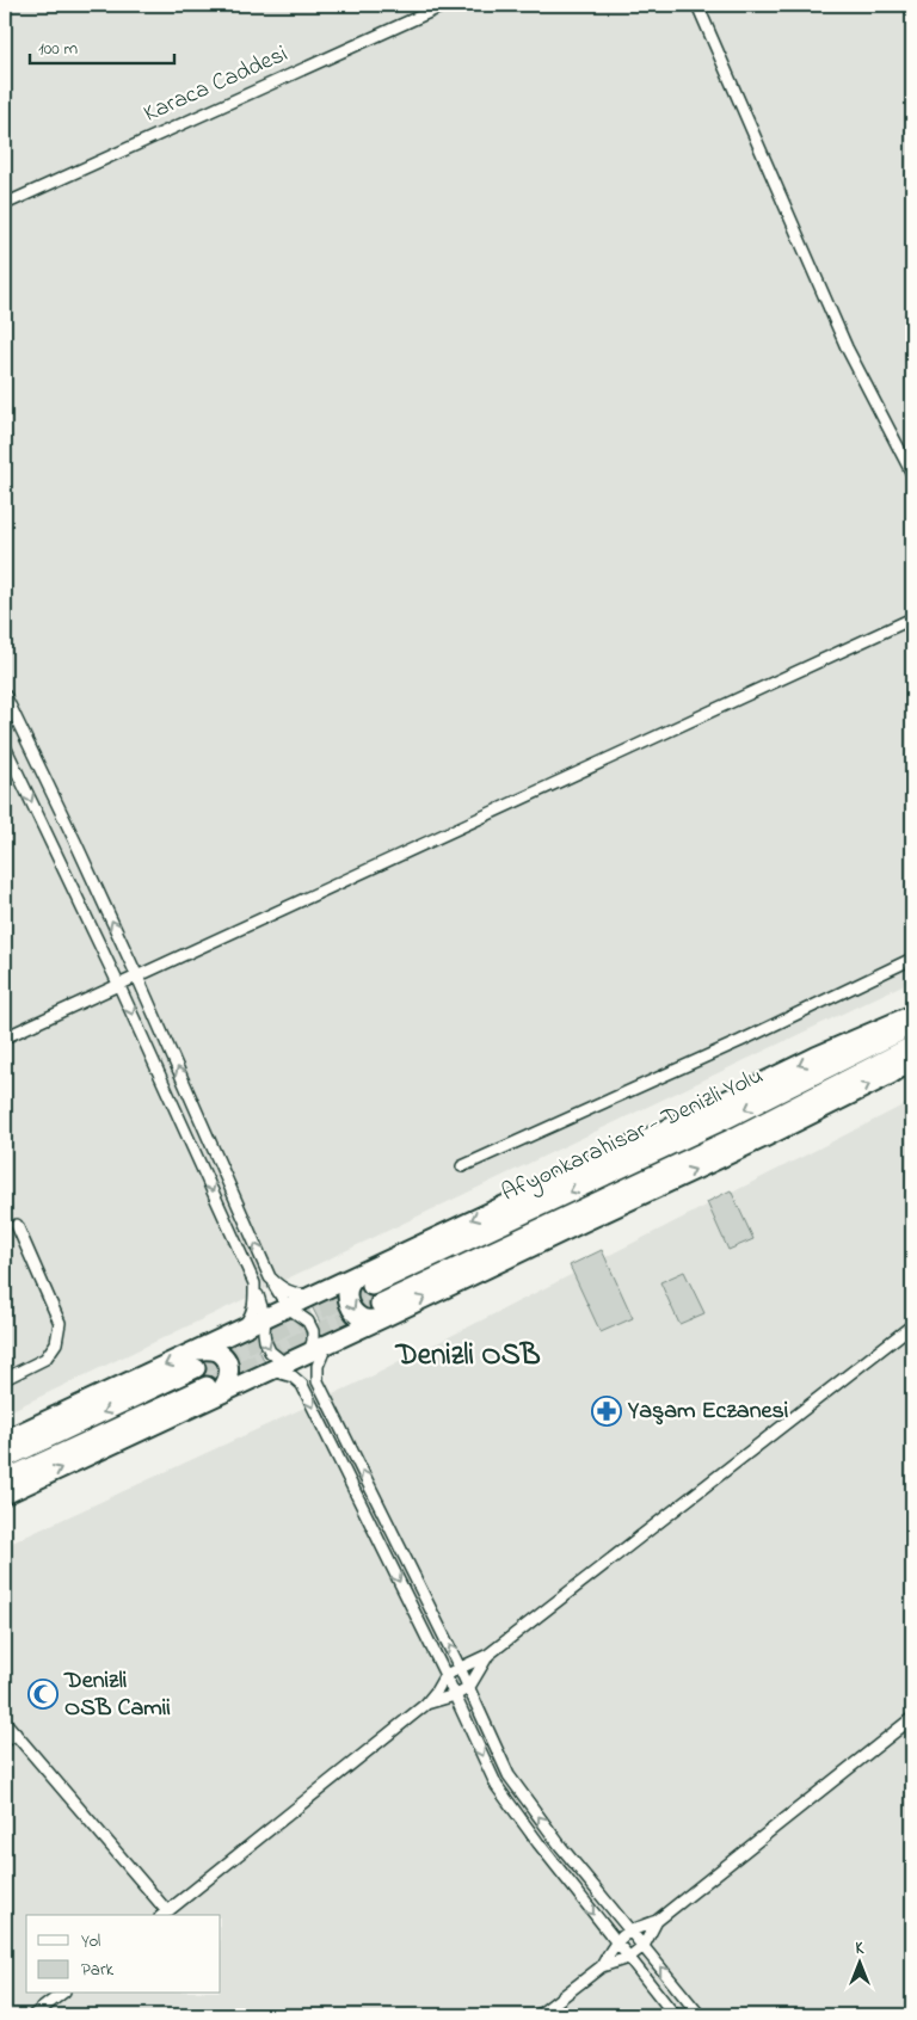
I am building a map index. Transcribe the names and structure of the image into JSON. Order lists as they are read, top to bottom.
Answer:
{
  "streets": {
    "highway": ["Afyonkarahisar - Denizli Yolu"],
    "street": ["Karaca Caddesi"]
  },
  "districts": ["Denizli OSB"],
  "places": {
    "pharmacy": ["Yaşam Eczanesi"],
    "mosque": ["Denizli OSB Camii"]
  },
  "legend": ["Yol", "Park"],
  "scale_bar": "100 m",
  "north": "top"
}
